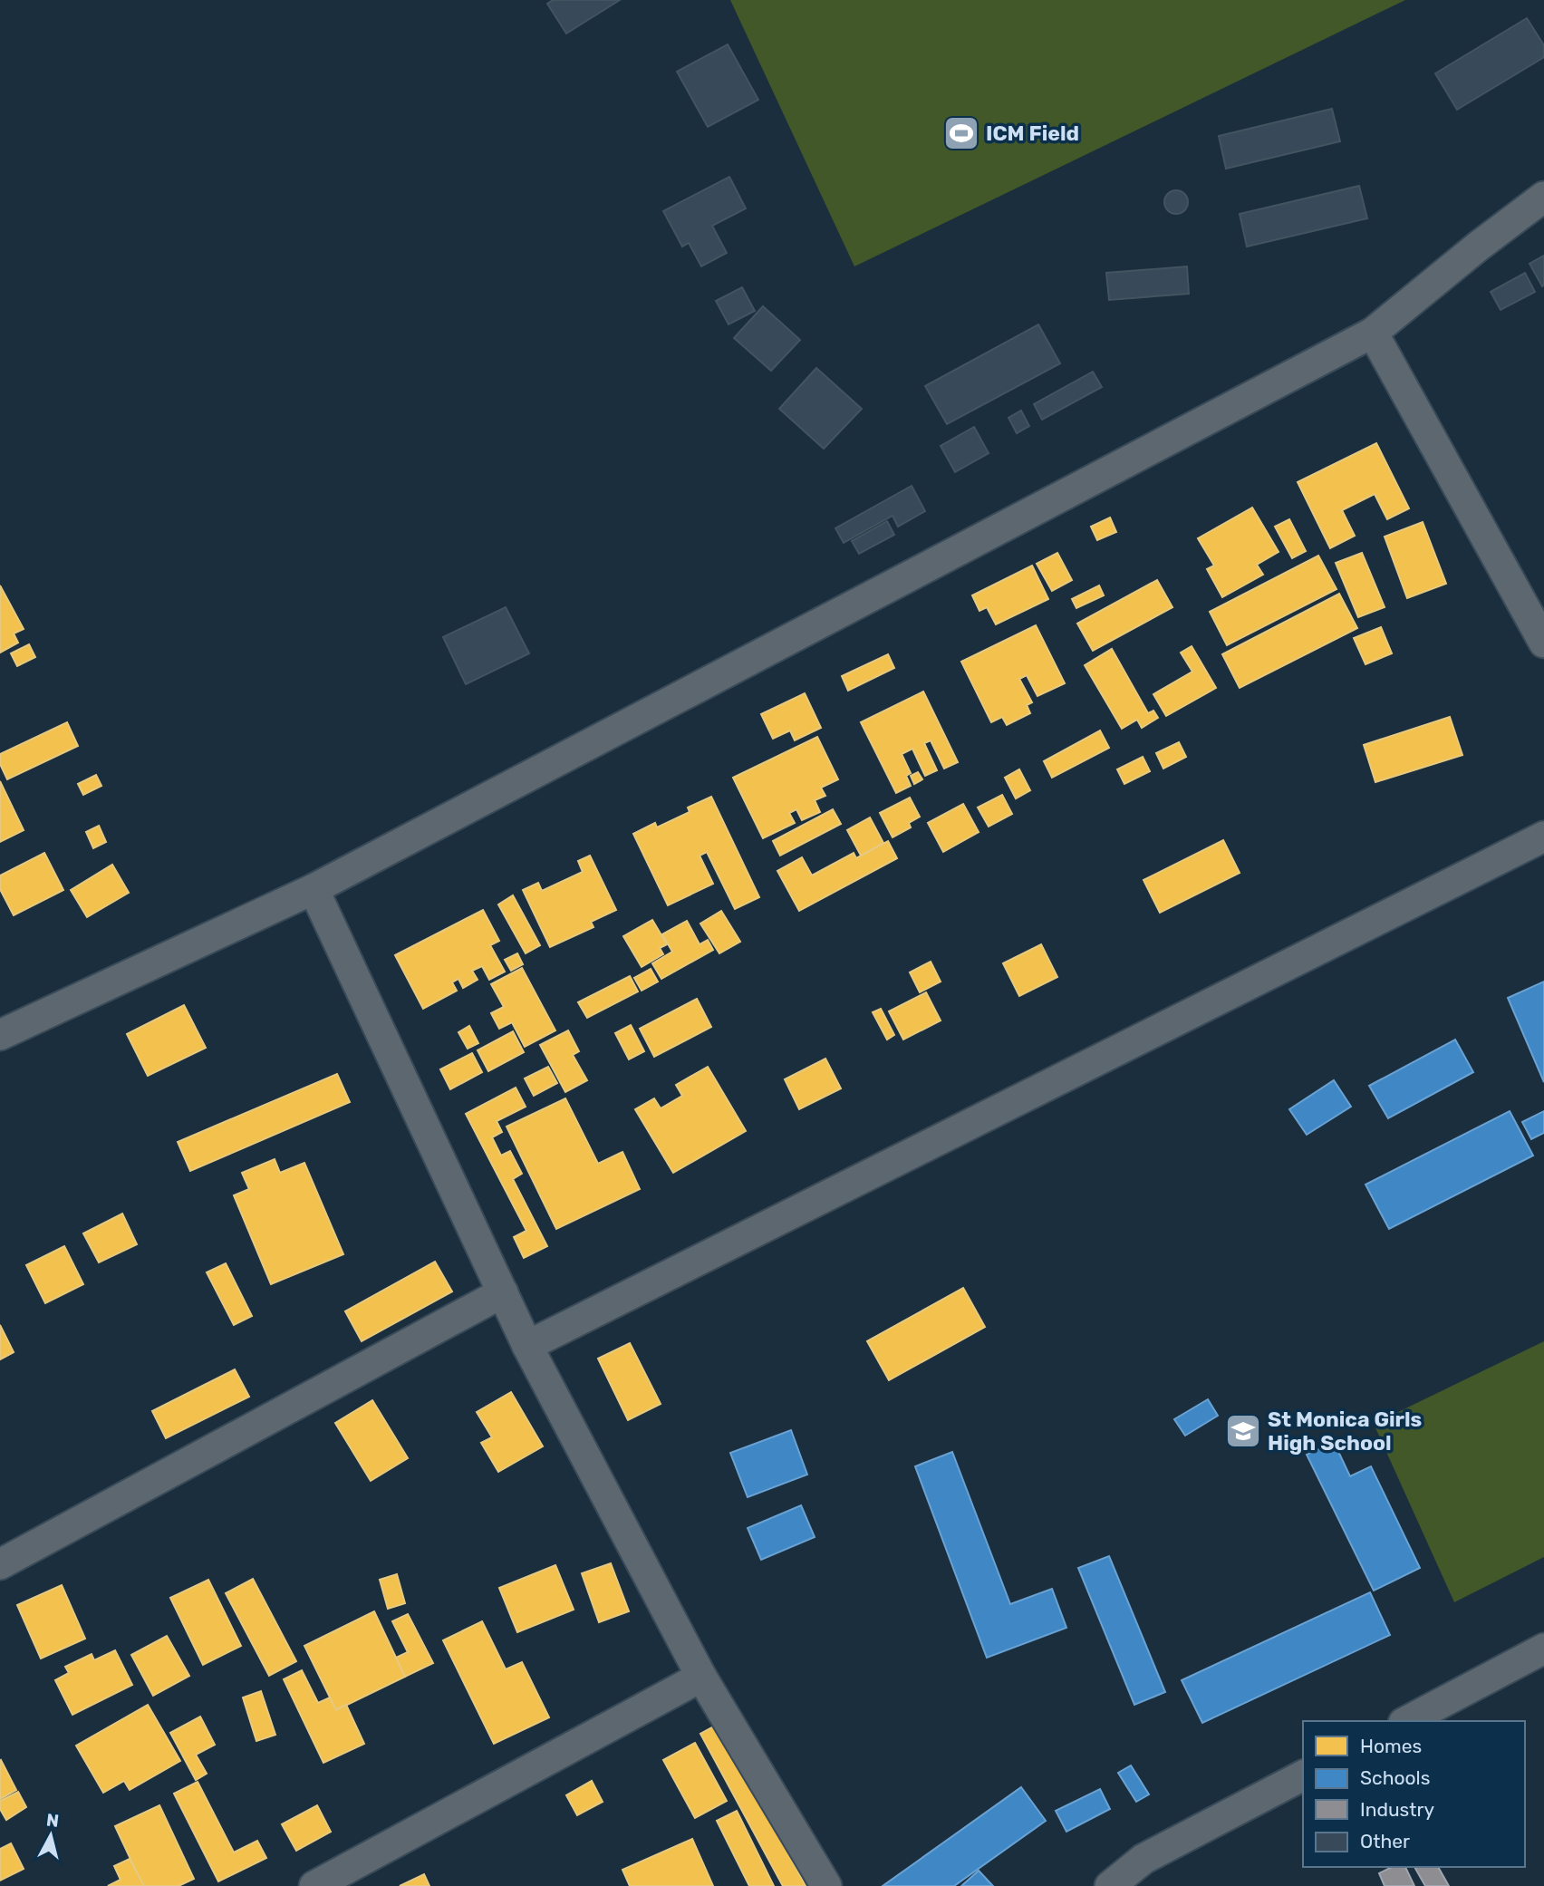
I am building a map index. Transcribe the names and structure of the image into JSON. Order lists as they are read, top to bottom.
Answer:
{
  "places": {
    "sports": ["ICM Field"],
    "school or university": ["St Monica Girls High School"]
  },
  "legend": [
    "Homes",
    "Schools",
    "Industry",
    "Other"
  ],
  "north": "top"
}
